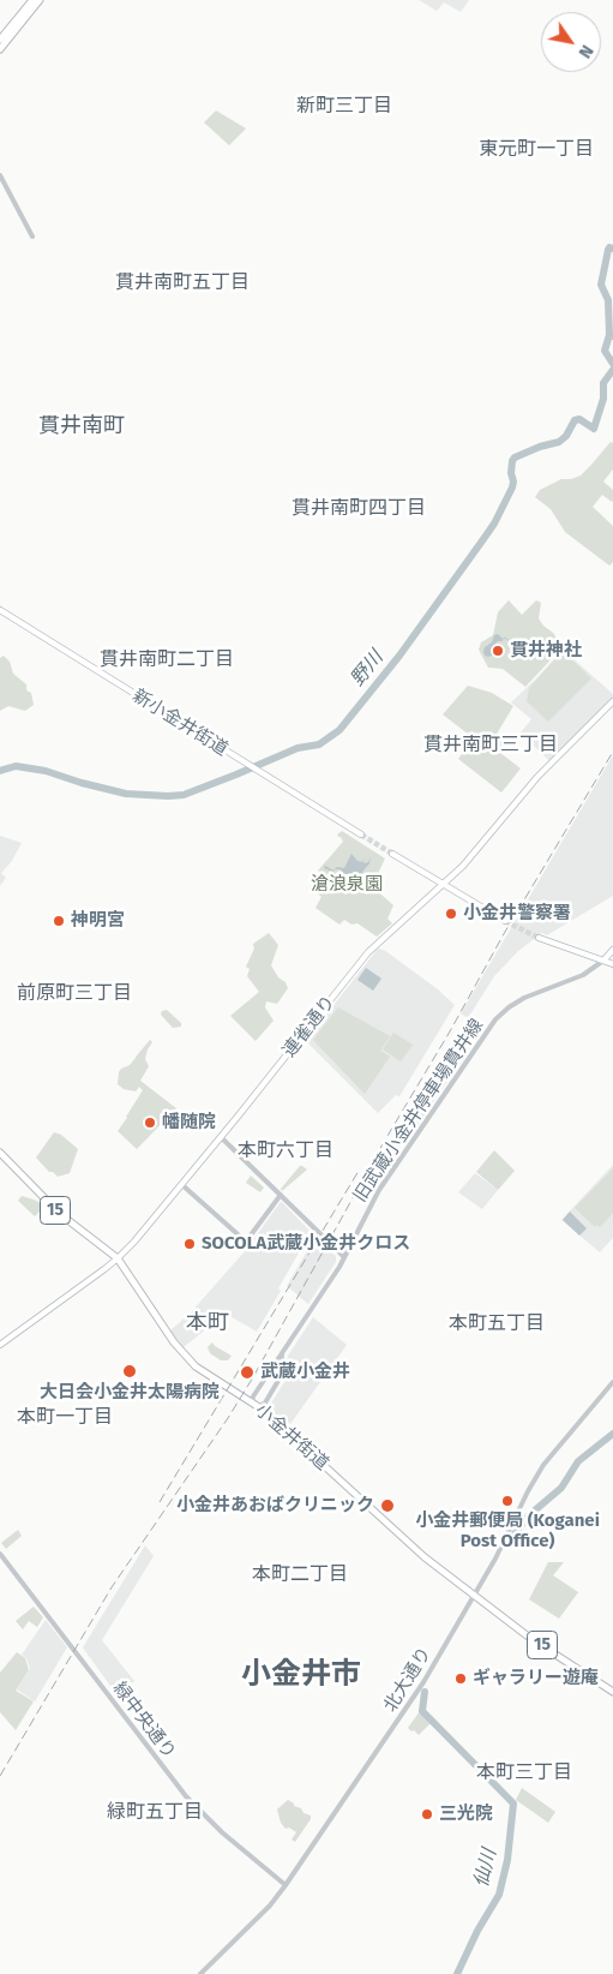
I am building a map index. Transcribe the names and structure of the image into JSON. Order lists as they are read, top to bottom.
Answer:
{
  "streets": {
    "main road": [
      "新小金井街道",
      "連雀通り",
      "15",
      "小金井街道"
    ],
    "street": ["旧武蔵小金井停車場貫井線", "北大通り", "緑中央通り"]
  },
  "crossings": [
    ["連雀通り", "小金井街道"],
    ["旧武蔵小金井停車場貫井線", "小金井街道"],
    ["小金井街道", "北大通り"],
    ["北大通り", "緑中央通り"]
  ],
  "districts": [
    "新町三丁目",
    "東元町一丁目",
    "貫井南町五丁目",
    "貫井南町",
    "貫井南町四丁目",
    "貫井南町二丁目",
    "貫井南町三丁目",
    "前原町三丁目",
    "本町六丁目",
    "本町",
    "本町五丁目",
    "本町一丁目",
    "本町二丁目",
    "小金井市",
    "本町三丁目",
    "緑町五丁目"
  ],
  "water": ["野川", "仙川"],
  "parks": ["滄浪泉園"],
  "places": [
    "貫井神社",
    "小金井警察署",
    "神明宮",
    "幡随院",
    "SOCOLA武蔵小金井クロス",
    "大日会小金井太陽病院",
    "武蔵小金井",
    "小金井郵便局 (Koganei Post Office)",
    "小金井あおばクリニック",
    "ギャラリー遊庵",
    "三光院"
  ],
  "north": "bottom right"
}
